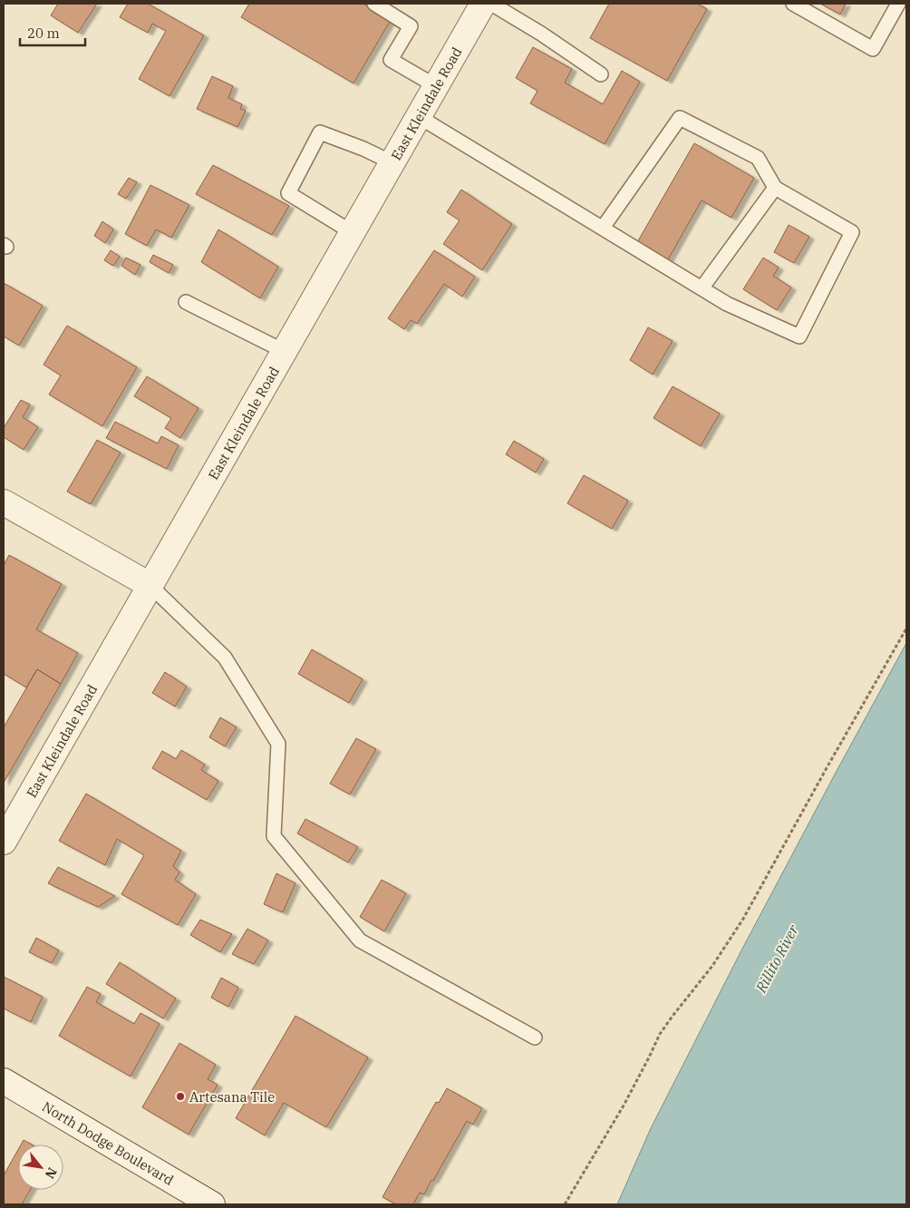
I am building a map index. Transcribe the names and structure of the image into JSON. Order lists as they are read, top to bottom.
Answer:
{
  "streets": {
    "street": ["East Kleindale Road", "North Dodge Boulevard"]
  },
  "water": ["Rillito River"],
  "places": ["Artesana Tile"],
  "scale_bar": "20 m",
  "north": "bottom right"
}
